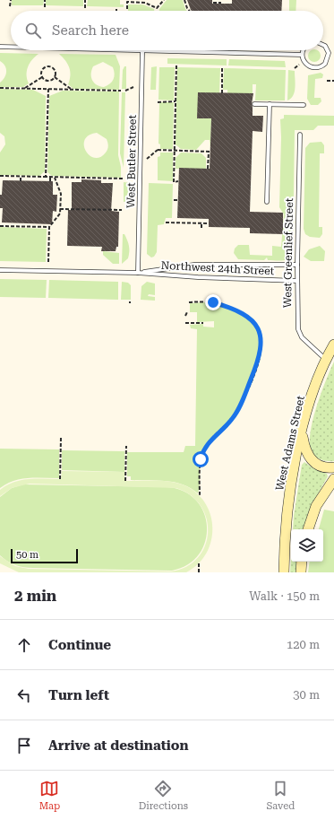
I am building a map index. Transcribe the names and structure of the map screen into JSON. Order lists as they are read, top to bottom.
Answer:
{
  "streets": {
    "main road": ["West Adams Street"],
    "lane": ["West Butler Street", "West Greenlief Street", "Northwest 24th Street"]
  },
  "crossings": [
    ["West Butler Street", "Northwest 24th Street"],
    ["West Greenlief Street", "Northwest 24th Street"],
    ["West Greenlief Street", "West Adams Street"]
  ],
  "scale_bar": "50 m",
  "page": {
    "search": "Search here",
    "scale": "50 m",
    "heading": ["2 min", "Walk · 150 m"],
    "list": [
      ["Continue", "120 m"],
      ["Turn left", "30 m"],
      "Arrive at destination"
    ],
    "nav": ["Map", "Directions", "Saved"]
  }
}
